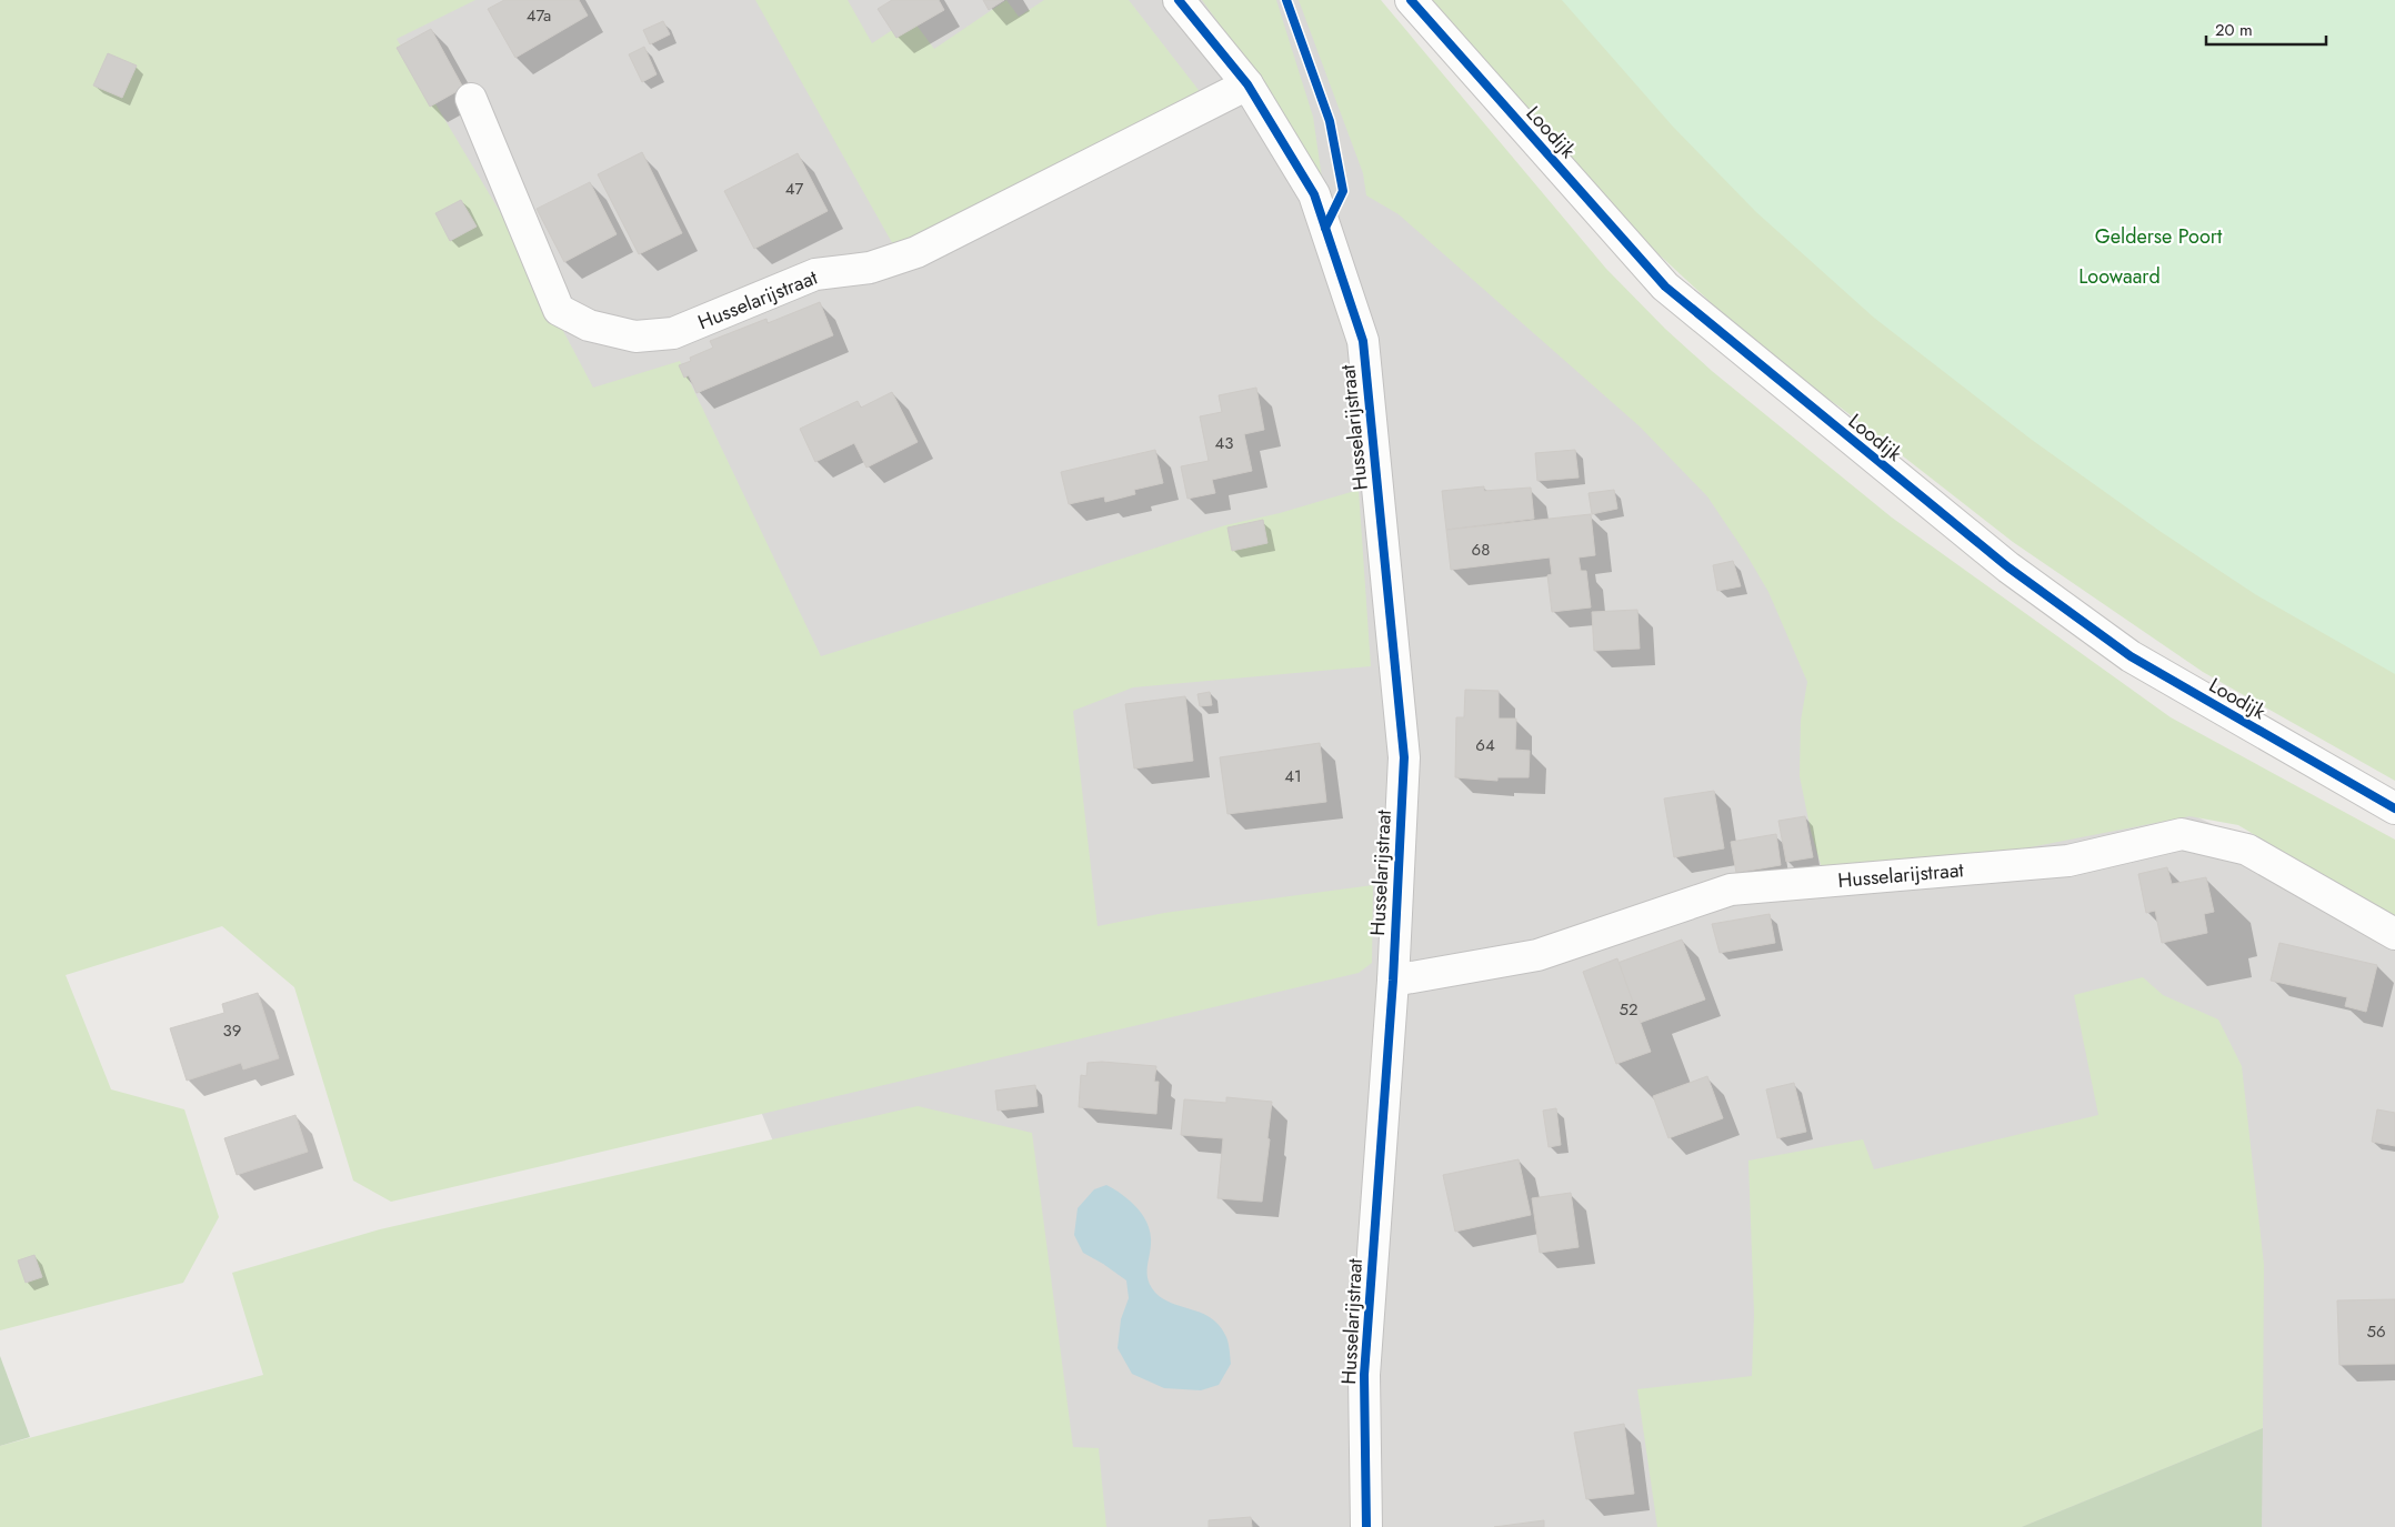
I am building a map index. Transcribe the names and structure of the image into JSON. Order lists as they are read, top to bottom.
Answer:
{
  "streets": {
    "street": ["Loodijk", "Husselarijstraat"]
  },
  "parks": ["Gelderse Poort", "Loowaard"],
  "house_numbers": [
    "47a",
    "47",
    "43",
    "68",
    "64",
    "41",
    "52",
    "39",
    "56"
  ],
  "scale_bar": "20 m"
}
